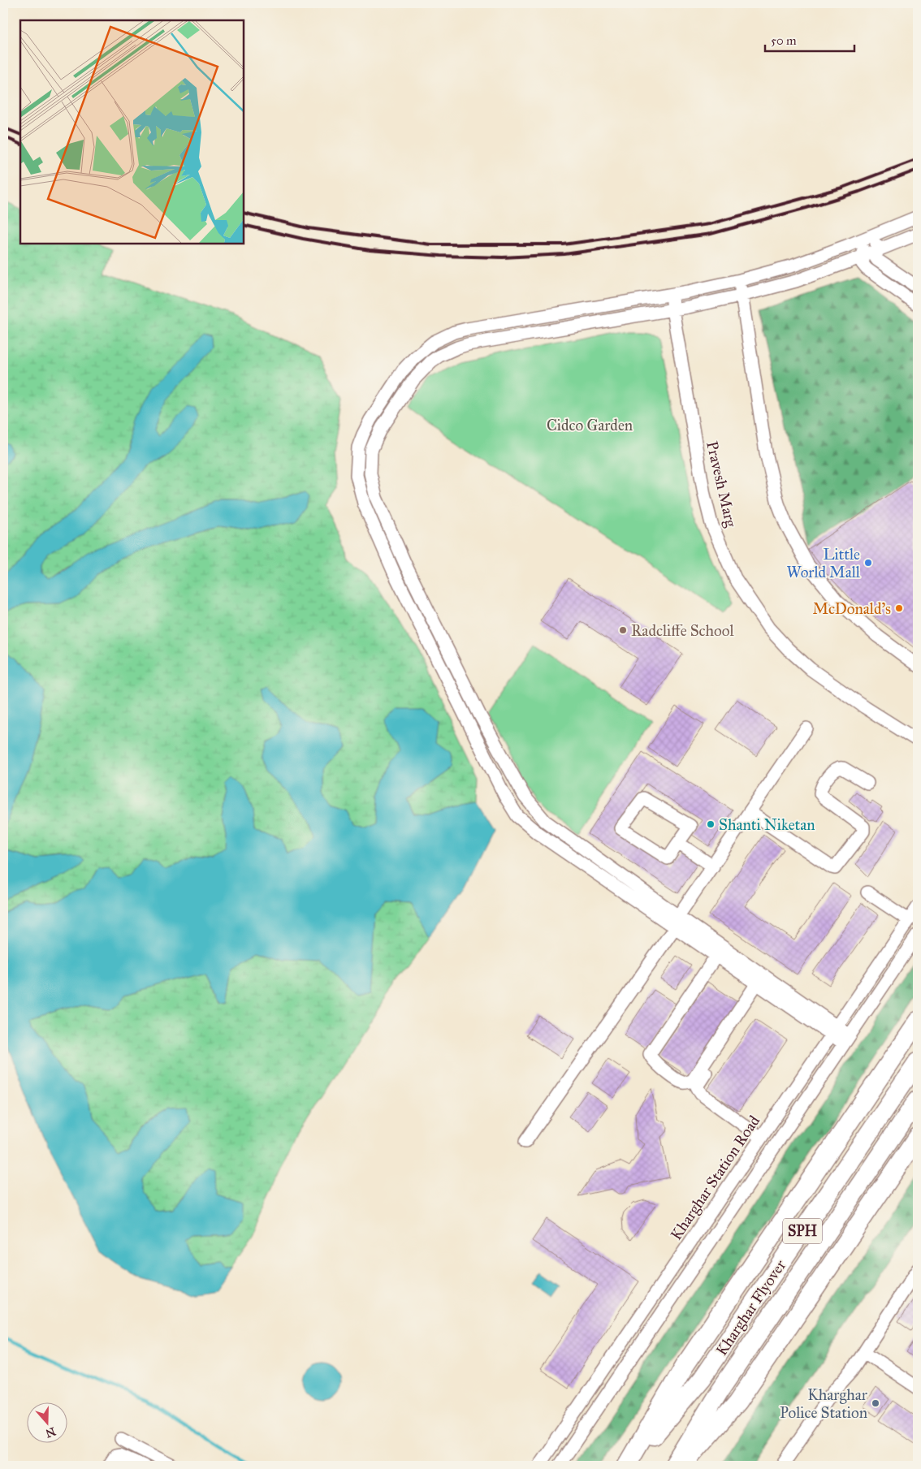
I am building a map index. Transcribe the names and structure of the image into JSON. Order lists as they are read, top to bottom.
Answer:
{
  "streets": {
    "highway": ["SPH", "Kharghar Flyover"],
    "street": ["Pravesh Marg", "Kharghar Station Road"]
  },
  "parks": ["Cidco Garden"],
  "places": [
    "Little World Mall",
    "McDonald's",
    "Radcliffe School",
    "Shanti Niketan",
    "Kharghar Police Station"
  ],
  "scale_bar": "50 m",
  "north": "bottom"
}
